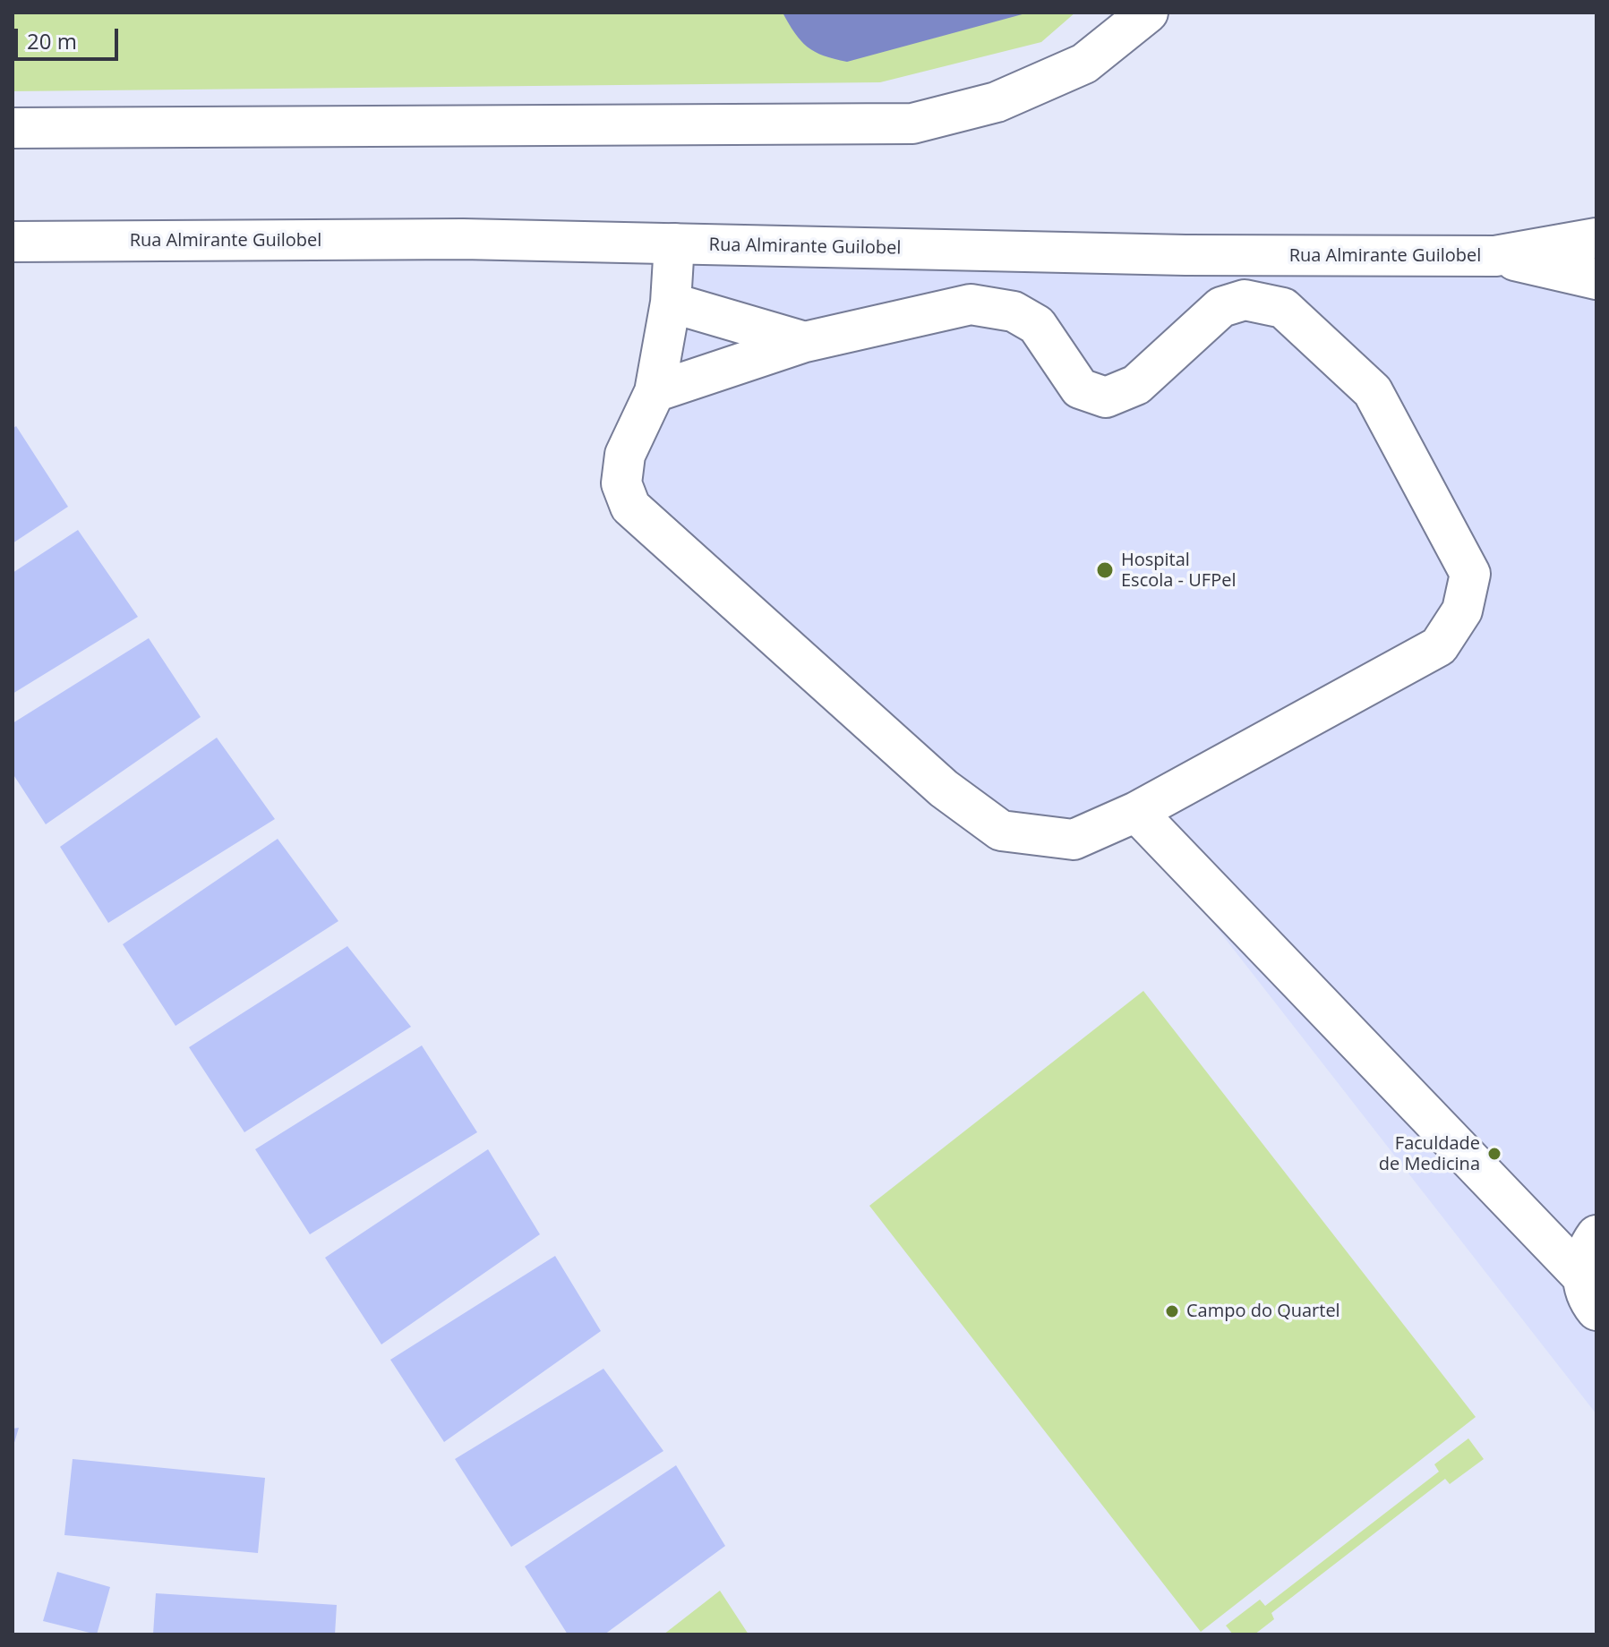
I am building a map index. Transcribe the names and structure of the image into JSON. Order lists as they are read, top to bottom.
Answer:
{
  "streets": {
    "main road": ["Rua Almirante Guilobel"]
  },
  "places": ["Hospital Escola - UFPel", "Faculdade de Medicina", "Campo do Quartel"],
  "scale_bar": "20 m"
}
